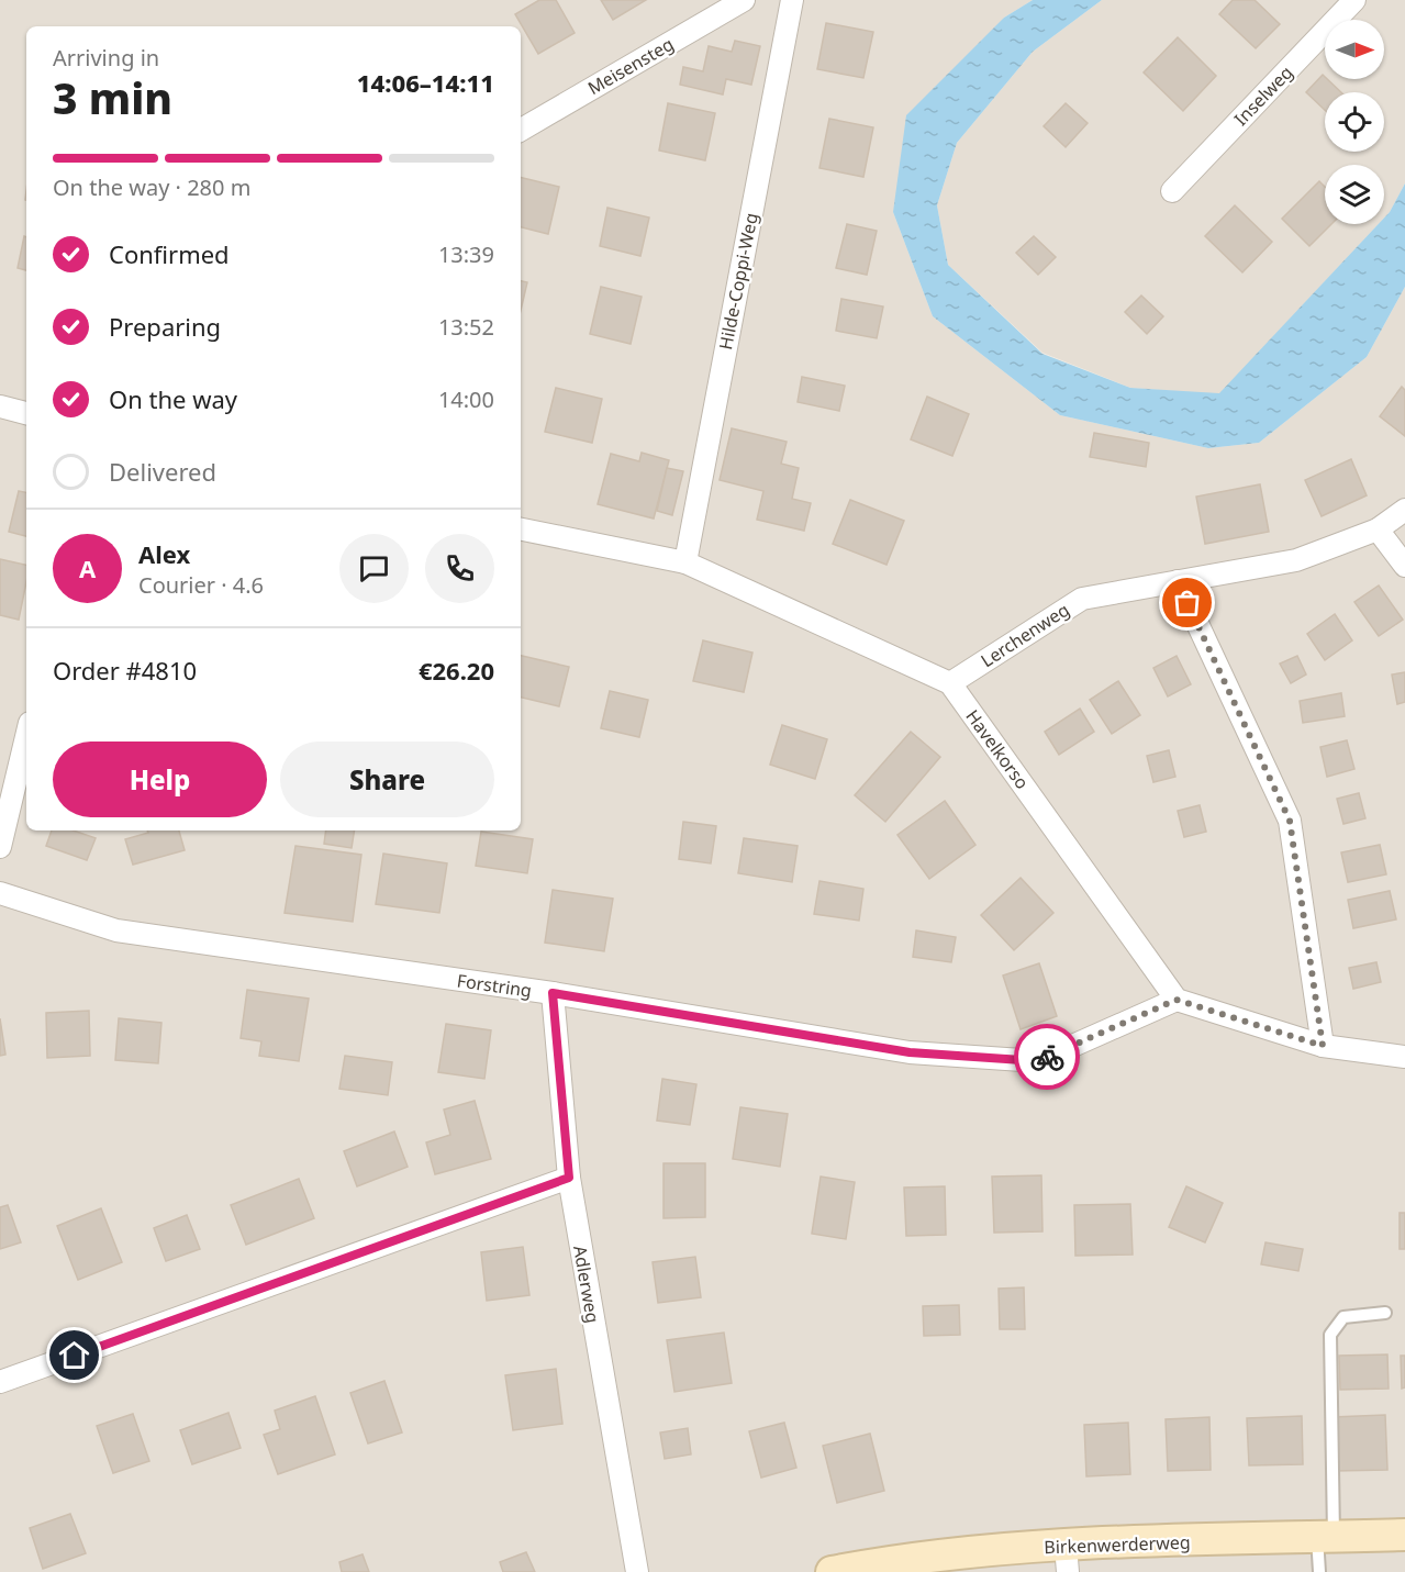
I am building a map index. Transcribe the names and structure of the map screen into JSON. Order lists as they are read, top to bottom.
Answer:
{
  "streets": {
    "street": [
      "Meisensteg",
      "Inselweg",
      "Hilde-Coppi-Weg",
      "Lerchenweg",
      "Havelkorso",
      "Forstring",
      "Adlerweg",
      "Birkenwerderweg"
    ]
  },
  "crossings": [
    ["Hilde-Coppi-Weg", "Havelkorso"],
    ["Lerchenweg", "Havelkorso"],
    ["Havelkorso", "Forstring"],
    ["Forstring", "Adlerweg"]
  ],
  "north": "right",
  "page": {
    "heading": ["3 min", "Arriving in", "14:06–14:11"],
    "panel": [
      "Alex",
      "Courier · 4.6",
      "Order #4810",
      "€26.20"
    ],
    "bar": "On the way · 280 m",
    "list": [
      ["Confirmed", "13:39"],
      ["Preparing", "13:52"],
      ["On the way", "14:00"],
      "Delivered"
    ],
    "round": "A",
    "buttons": ["Help", "Share"]
  }
}
